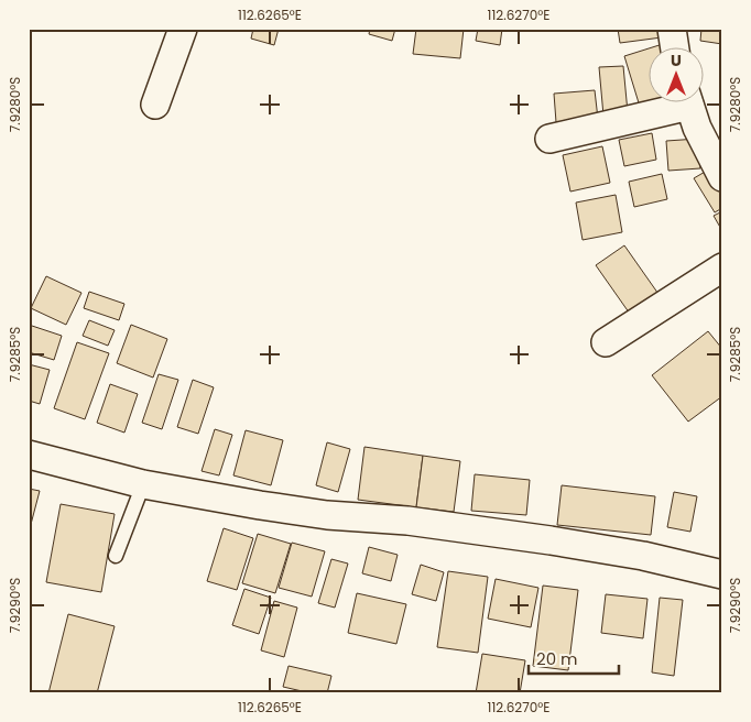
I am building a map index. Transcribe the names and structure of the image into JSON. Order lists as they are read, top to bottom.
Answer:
{
  "scale_bar": "20 m",
  "north": "top",
  "coordinates": [
    "112.6265°E",
    "112.6270°E",
    "7.9280°S",
    "7.9285°S",
    "7.9290°S"
  ]
}
